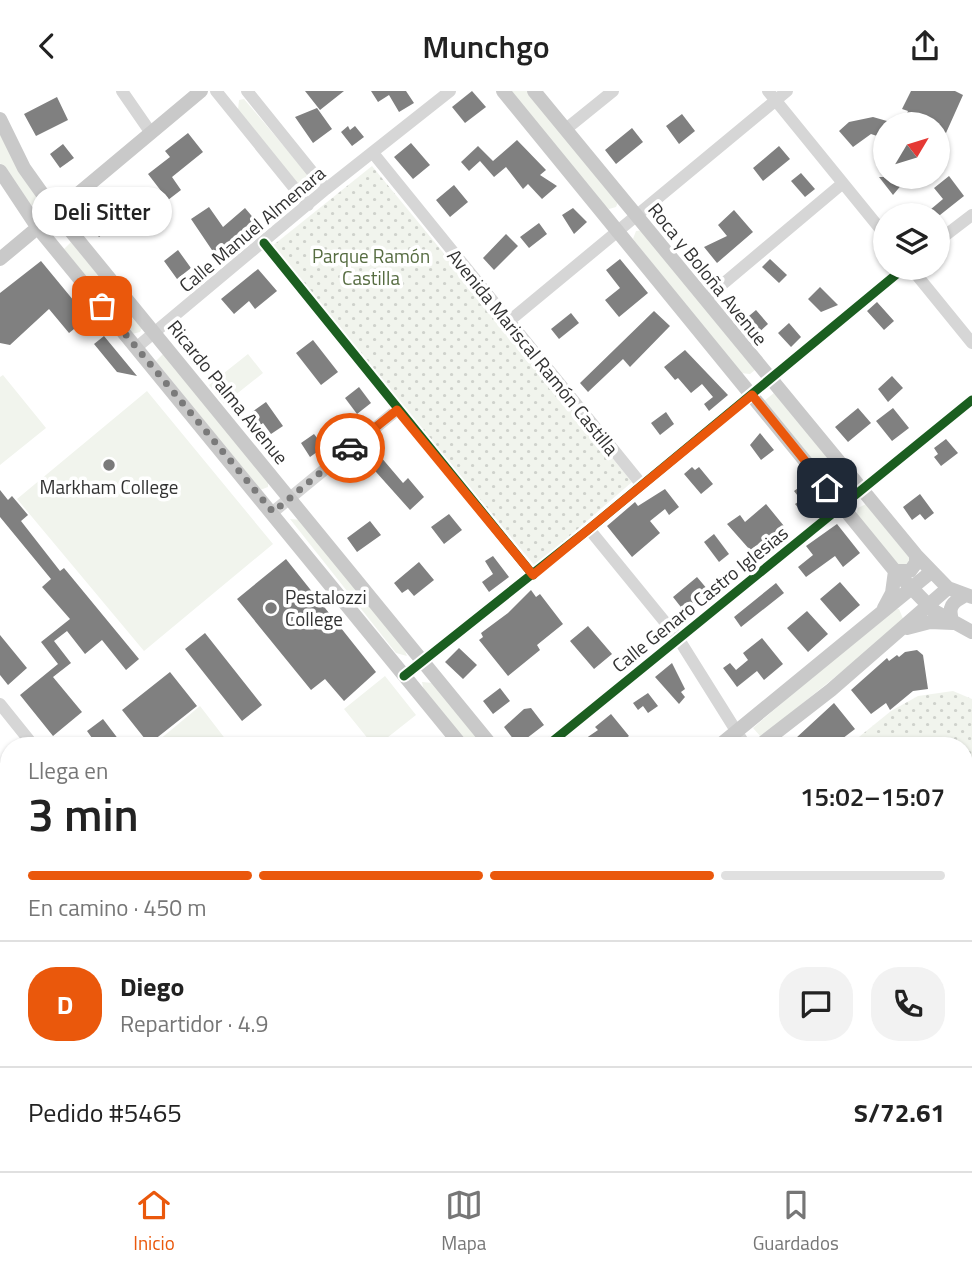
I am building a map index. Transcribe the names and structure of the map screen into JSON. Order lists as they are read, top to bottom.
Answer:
{
  "streets": {
    "main road": ["Roca y Boloña Avenue", "Ricardo Palma Avenue"],
    "street": ["Calle Manuel Almenara", "Avenida Mariscal Ramón Castilla", "Calle Genaro Castro Iglesias"]
  },
  "crossings": [
    ["Calle Manuel Almenara", "Avenida Mariscal Ramón Castilla"],
    ["Calle Manuel Almenara", "Ricardo Palma Avenue"],
    ["Roca y Boloña Avenue", "Calle Genaro Castro Iglesias"]
  ],
  "parks": ["Parque Ramón Castilla"],
  "places": ["Deli Sitter", "Markham College", "Pestalozzi College"],
  "north": "top right",
  "page": {
    "header": "Munchgo",
    "bubble": "Deli Sitter",
    "heading": ["3 min", "Llega en", "15:02–15:07"],
    "panel": [
      "Diego",
      "Repartidor · 4.9",
      "Pedido #5465",
      "S/72.61"
    ],
    "bar": "En camino · 450 m",
    "round": "D",
    "tabs": ["Inicio", "Mapa", "Guardados"]
  }
}
